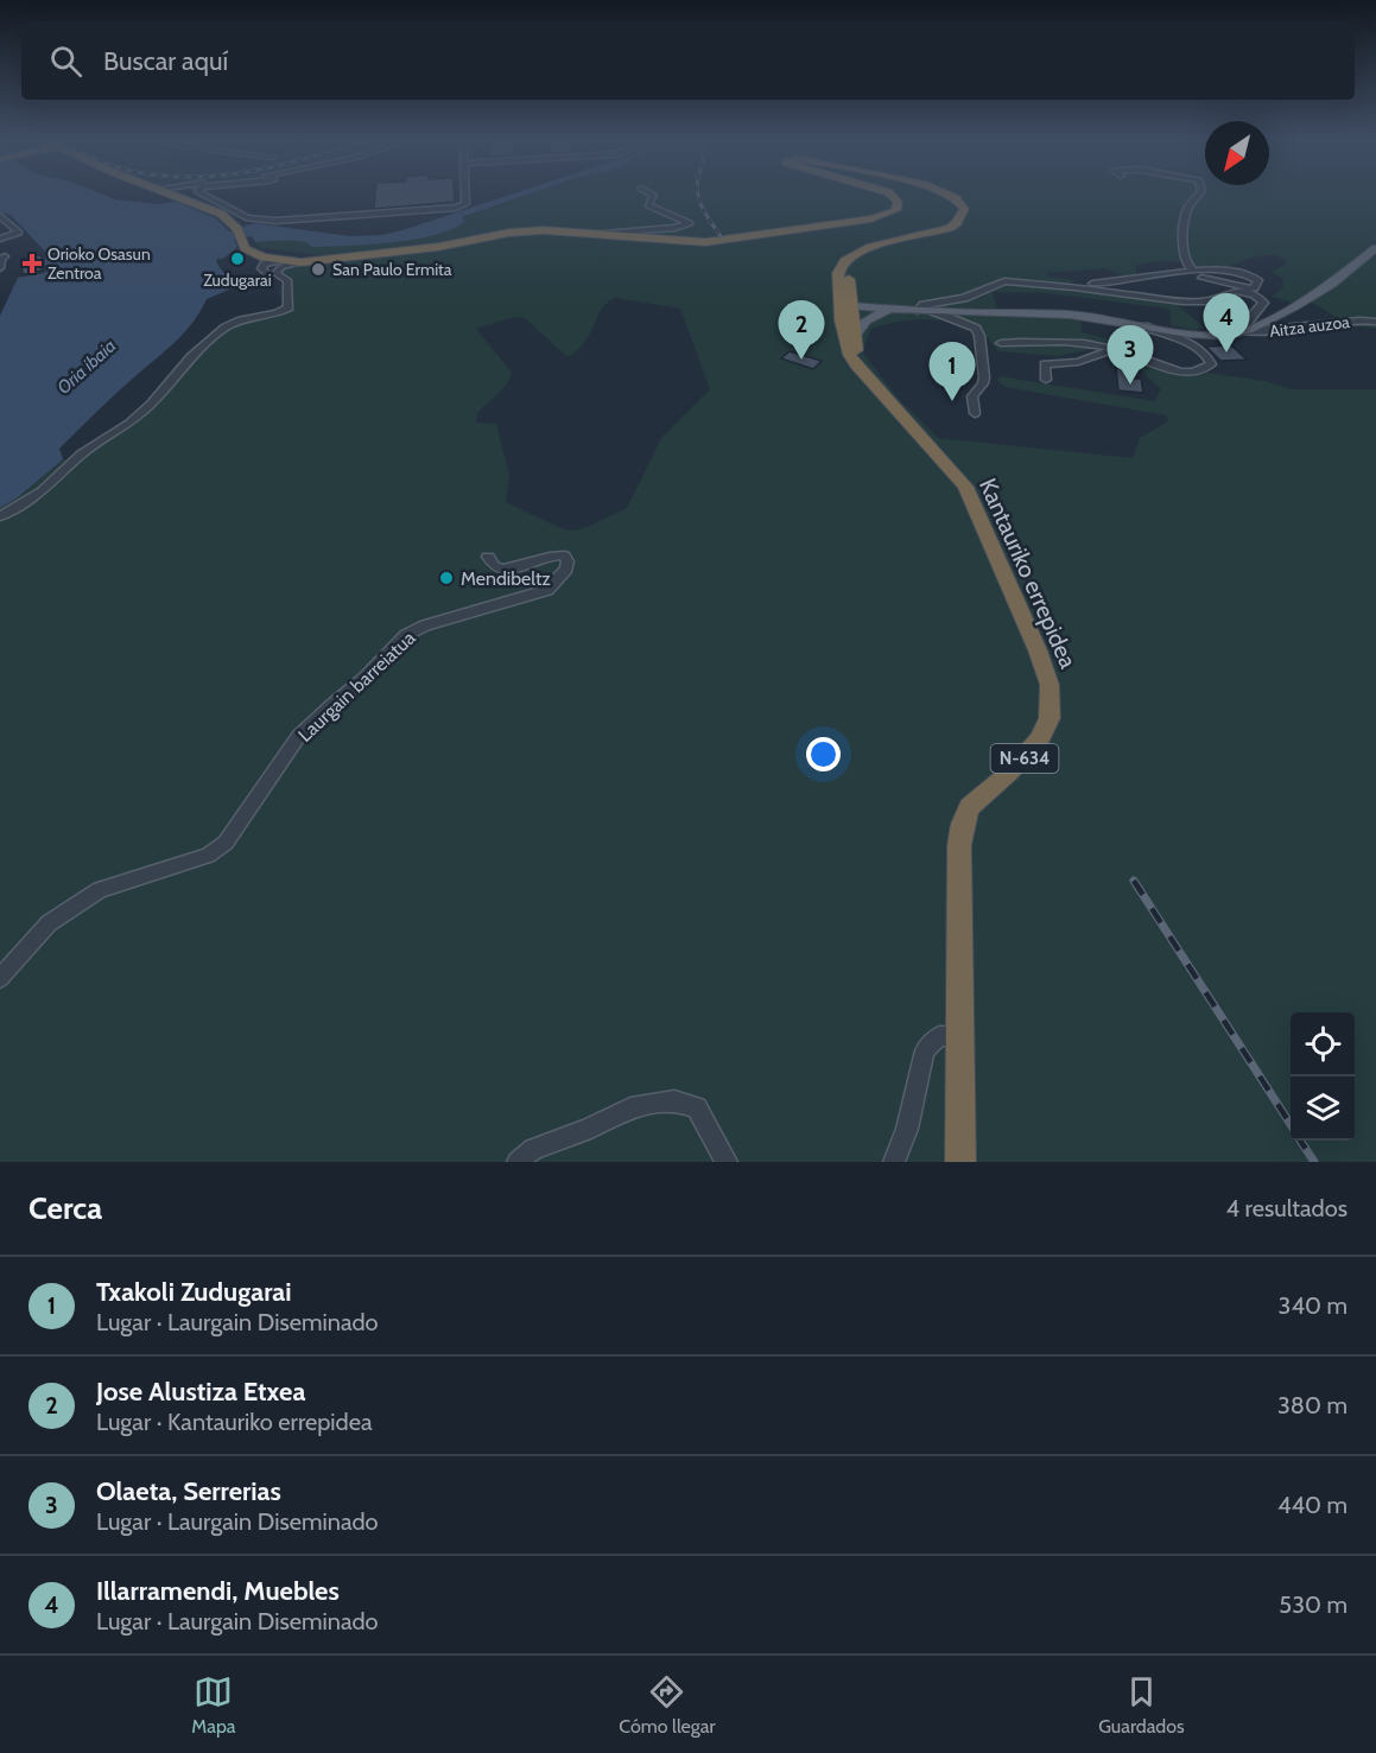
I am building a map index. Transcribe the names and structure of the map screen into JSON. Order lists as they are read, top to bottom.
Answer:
{
  "streets": {
    "highway": ["Kantauriko errepidea", "N-634"],
    "street": ["Aitza auzoa", "Laurgain barreiatua"]
  },
  "crossings": [
    ["Kantauriko errepidea", "N-634"]
  ],
  "water": ["Oria ibaia"],
  "places": {
    "other": ["Zudugarai", "San Paulo Ermita", "Mendibeltz"],
    "health": ["Orioko Osasun Zentroa"]
  },
  "north": "bottom left",
  "page": {
    "search": "Buscar aquí",
    "pins": [
      "4",
      "2",
      "3",
      "1"
    ],
    "heading": ["Cerca", "4 resultados"],
    "list": [
      {
        "mark": "1",
        "name": "Txakoli Zudugarai",
        "note": "Lugar · Laurgain Diseminado",
        "value": "340 m"
      },
      {
        "mark": "2",
        "name": "Jose Alustiza Etxea",
        "note": "Lugar · Kantauriko errepidea",
        "value": "380 m"
      },
      {
        "mark": "3",
        "name": "Olaeta, Serrerias",
        "note": "Lugar · Laurgain Diseminado",
        "value": "440 m"
      },
      {
        "mark": "4",
        "name": "Illarramendi, Muebles",
        "note": "Lugar · Laurgain Diseminado",
        "value": "530 m"
      }
    ],
    "nav": ["Mapa", "Cómo llegar", "Guardados"]
  }
}
